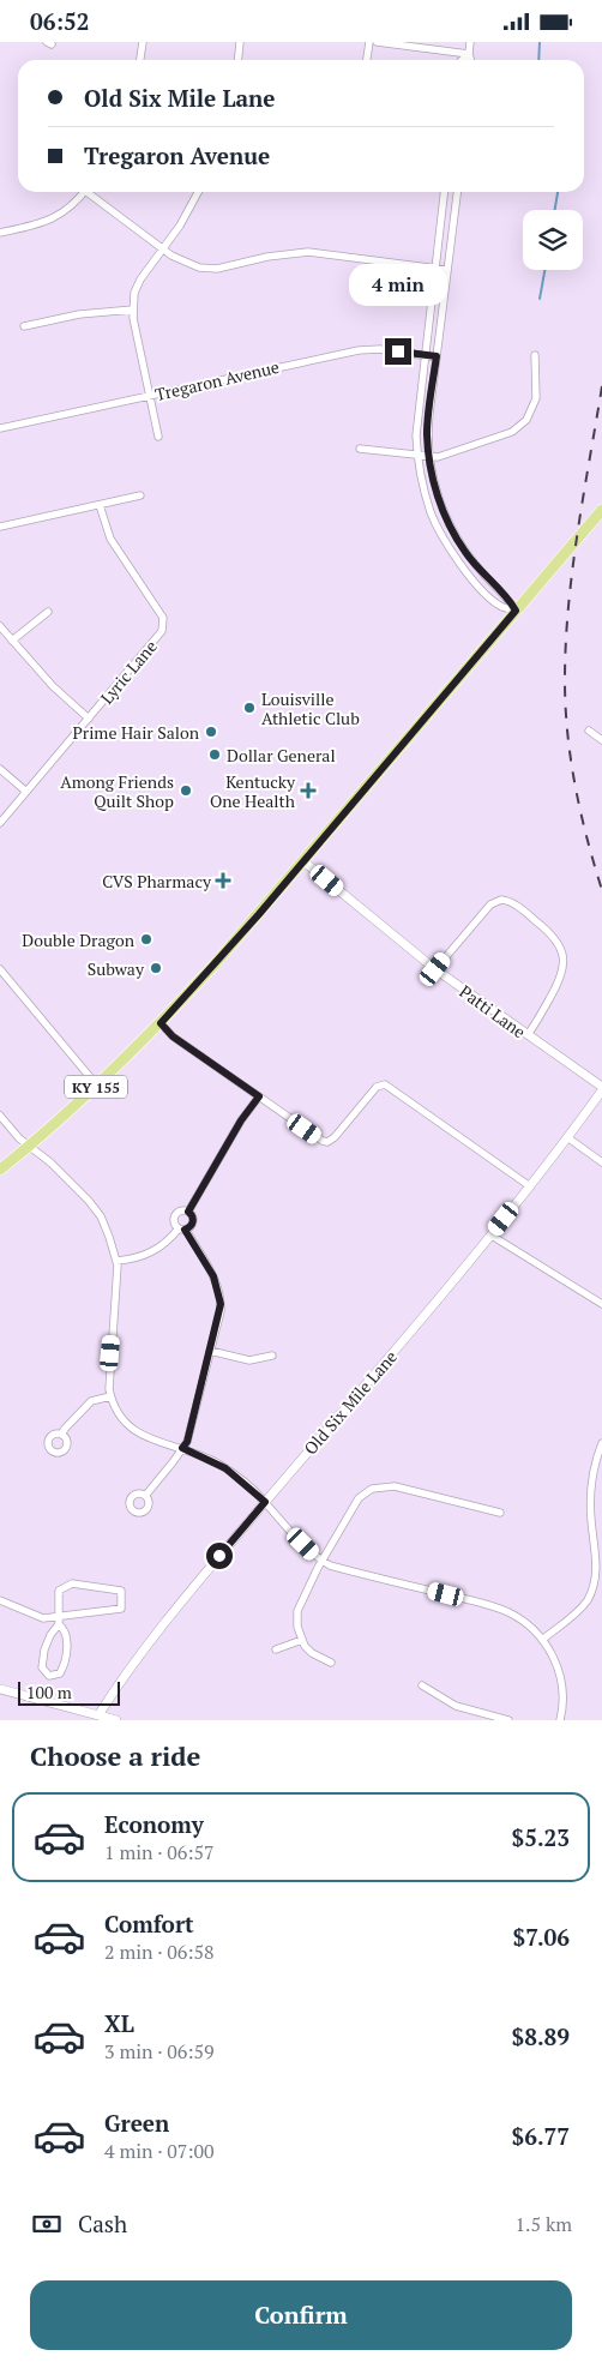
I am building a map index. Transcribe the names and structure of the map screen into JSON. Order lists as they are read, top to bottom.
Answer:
{
  "streets": {
    "main road": ["KY 155"],
    "street": [
      "Tregaron Avenue",
      "Lyric Lane",
      "Patti Lane",
      "Old Six Mile Lane"
    ]
  },
  "crossings": [
    ["Patti Lane", "KY 155"],
    ["Patti Lane", "Old Six Mile Lane"]
  ],
  "places": {
    "other": [
      "Louisville Athletic Club",
      "Prime Hair Salon",
      "Dollar General",
      "Among Friends Quilt Shop",
      "Double Dragon",
      "Subway"
    ],
    "health": ["Kentucky One Health", "CVS Pharmacy"]
  },
  "scale_bar": "100 m",
  "page": {
    "status": "06:52",
    "banner": ["Old Six Mile Lane", "Tregaron Avenue"],
    "bubble": "4 min",
    "scale": "100 m",
    "heading": "Choose a ride",
    "list": [
      {
        "name": "Economy",
        "note": "1 min · 06:57",
        "value": "$5.23"
      },
      {
        "name": "Comfort",
        "note": "2 min · 06:58",
        "value": "$7.06"
      },
      {
        "name": "XL",
        "note": "3 min · 06:59",
        "value": "$8.89"
      },
      {
        "name": "Green",
        "note": "4 min · 07:00",
        "value": "$6.77"
      }
    ],
    "pay": ["Cash", "1.5 km"],
    "buttons": "Confirm"
  }
}
